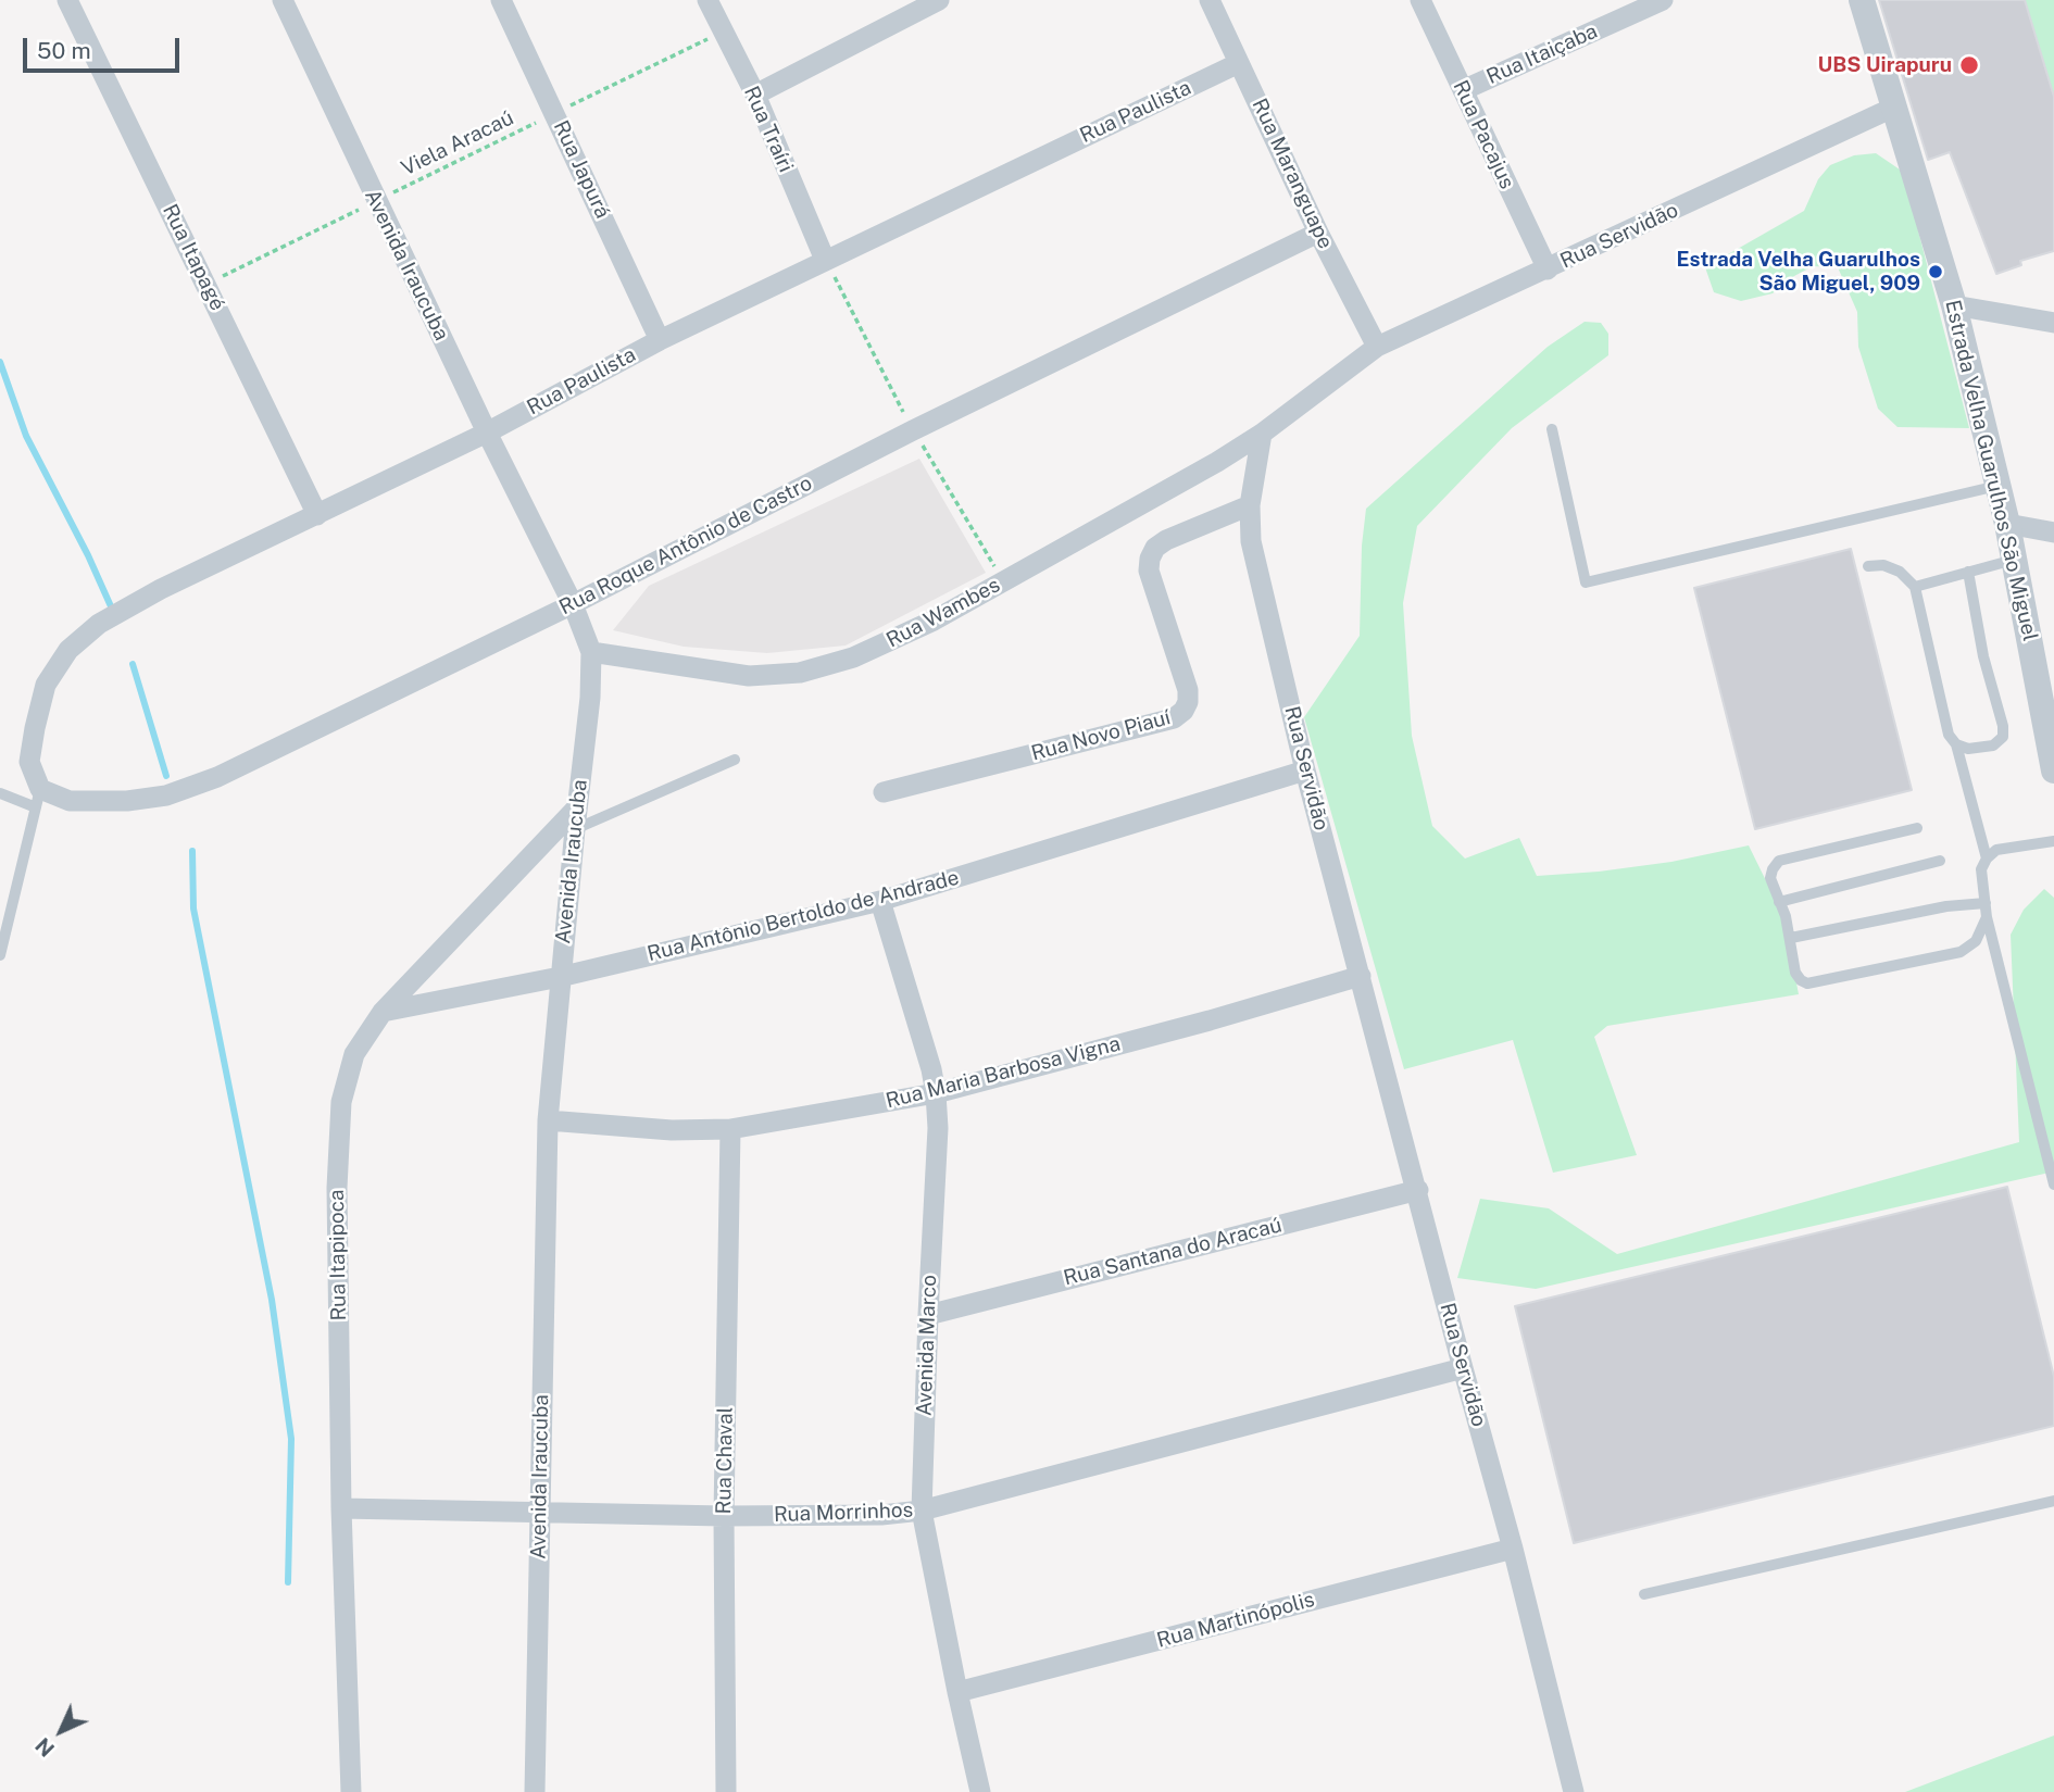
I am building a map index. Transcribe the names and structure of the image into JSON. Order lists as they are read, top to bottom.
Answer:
{
  "streets": {
    "street": [
      "Rua Itaiçaba",
      "Rua Paulista",
      "Rua Traíri",
      "Rua Pacajus",
      "Rua Japurá",
      "Rua Maranguape",
      "Rua Servidão",
      "Rua Itapagé",
      "Avenida Iraucuba",
      "Estrada Velha Guarulhos São Miguel",
      "Rua Roque Antônio de Castro",
      "Rua Wambes",
      "Rua Novo Piauí",
      "Rua Antônio Bertoldo de Andrade",
      "Rua Maria Barbosa Vigna",
      "Rua Santana do Aracaú",
      "Rua Itapipoca",
      "Avenida Marco",
      "Rua Chaval",
      "Rua Morrinhos",
      "Rua Martinópolis"
    ],
    "path": ["Viela Aracaú"]
  },
  "crossings": [
    ["Rua Itaiçaba", "Rua Pacajus"],
    ["Rua Paulista", "Rua Traíri"],
    ["Rua Paulista", "Rua Japurá"],
    ["Rua Paulista", "Rua Maranguape"],
    ["Rua Paulista", "Rua Itapagé"],
    ["Rua Paulista", "Avenida Iraucuba"],
    ["Rua Paulista", "Rua Roque Antônio de Castro"],
    ["Rua Traíri", "Viela Aracaú"],
    ["Rua Pacajus", "Rua Servidão"],
    ["Viela Aracaú", "Rua Japurá"],
    ["Viela Aracaú", "Rua Itapagé"],
    ["Viela Aracaú", "Avenida Iraucuba"],
    ["Rua Maranguape", "Rua Servidão"],
    ["Rua Maranguape", "Rua Roque Antônio de Castro"],
    ["Rua Servidão", "Estrada Velha Guarulhos São Miguel"],
    ["Rua Servidão", "Rua Wambes"],
    ["Rua Servidão", "Rua Novo Piauí"],
    ["Rua Servidão", "Rua Antônio Bertoldo de Andrade"],
    ["Rua Servidão", "Rua Maria Barbosa Vigna"],
    ["Rua Servidão", "Rua Santana do Aracaú"],
    ["Rua Servidão", "Rua Morrinhos"],
    ["Rua Servidão", "Rua Martinópolis"],
    ["Avenida Iraucuba", "Rua Roque Antônio de Castro"],
    ["Avenida Iraucuba", "Rua Wambes"],
    ["Avenida Iraucuba", "Rua Antônio Bertoldo de Andrade"],
    ["Avenida Iraucuba", "Rua Maria Barbosa Vigna"],
    ["Avenida Iraucuba", "Rua Itapipoca"],
    ["Avenida Iraucuba", "Rua Morrinhos"],
    ["Rua Antônio Bertoldo de Andrade", "Rua Itapipoca"],
    ["Rua Antônio Bertoldo de Andrade", "Avenida Marco"],
    ["Rua Maria Barbosa Vigna", "Avenida Marco"],
    ["Rua Maria Barbosa Vigna", "Rua Chaval"],
    ["Rua Santana do Aracaú", "Avenida Marco"],
    ["Rua Itapipoca", "Rua Morrinhos"],
    ["Avenida Marco", "Rua Morrinhos"],
    ["Avenida Marco", "Rua Martinópolis"],
    ["Rua Chaval", "Rua Morrinhos"]
  ],
  "places": ["UBS Uirapuru", "Estrada Velha Guarulhos São Miguel, 909"],
  "scale_bar": "50 m",
  "north": "bottom left"
}
